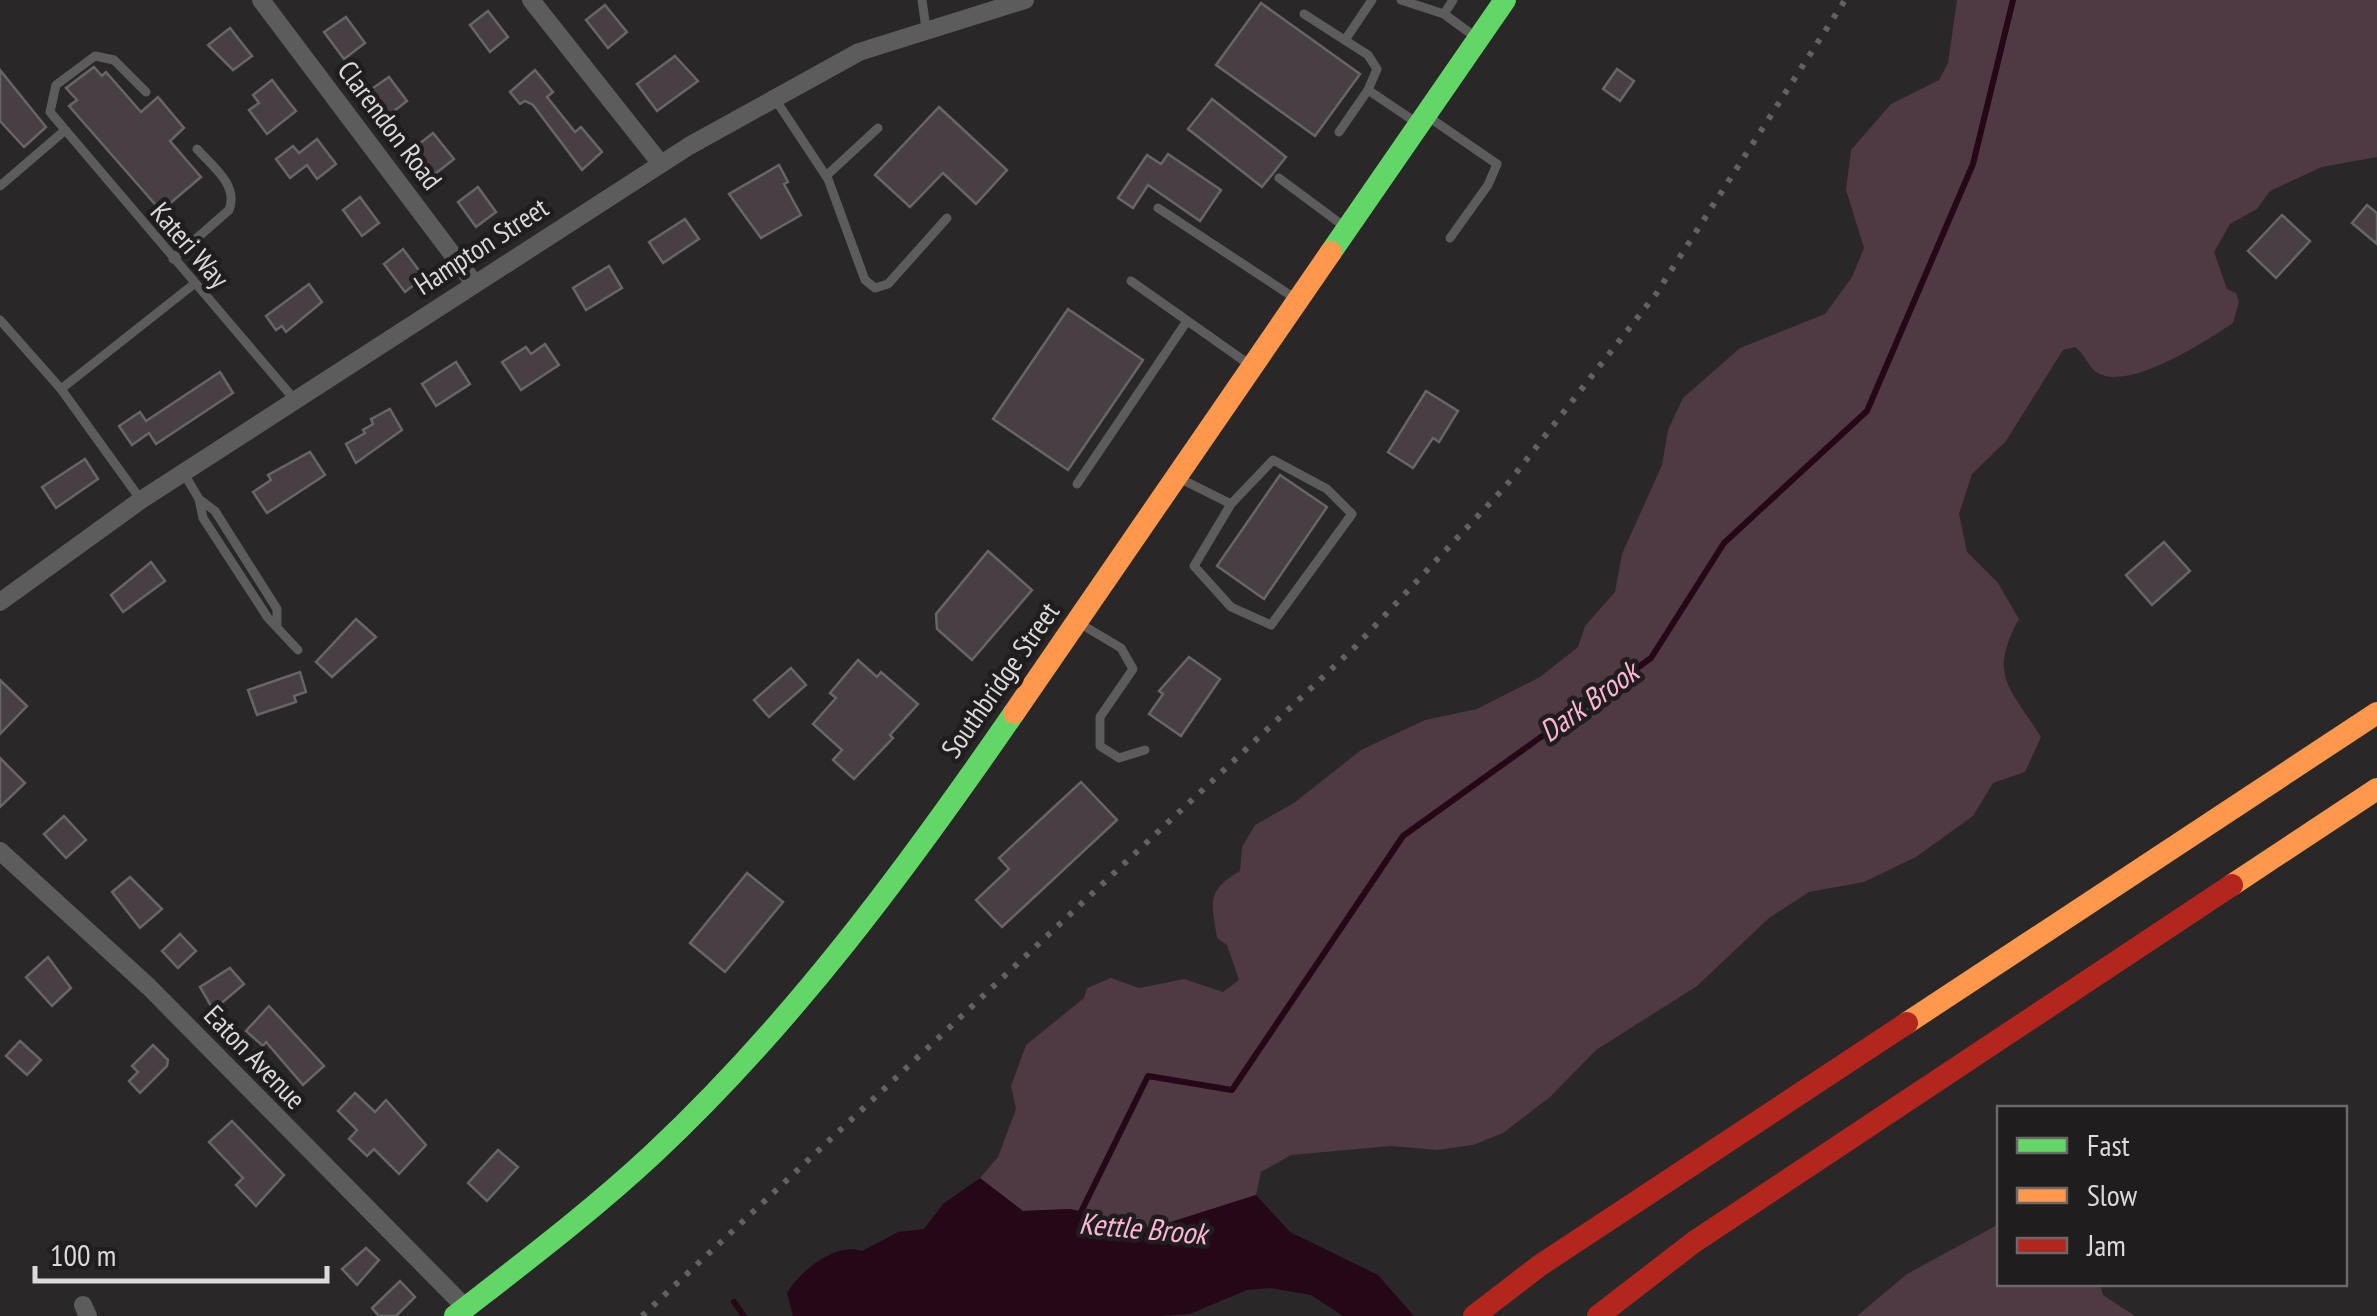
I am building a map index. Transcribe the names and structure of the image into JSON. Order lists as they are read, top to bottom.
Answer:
{
  "streets": {
    "main road": ["Southbridge Street"],
    "street": ["Clarendon Road", "Hampton Street", "Eaton Avenue"],
    "lane": ["Kateri Way"]
  },
  "crossings": [
    ["Clarendon Road", "Hampton Street"],
    ["Kateri Way", "Hampton Street"],
    ["Southbridge Street", "Eaton Avenue"]
  ],
  "water": ["Dark Brook", "Kettle Brook"],
  "legend": ["Fast", "Slow", "Jam"],
  "scale_bar": "100 m"
}
